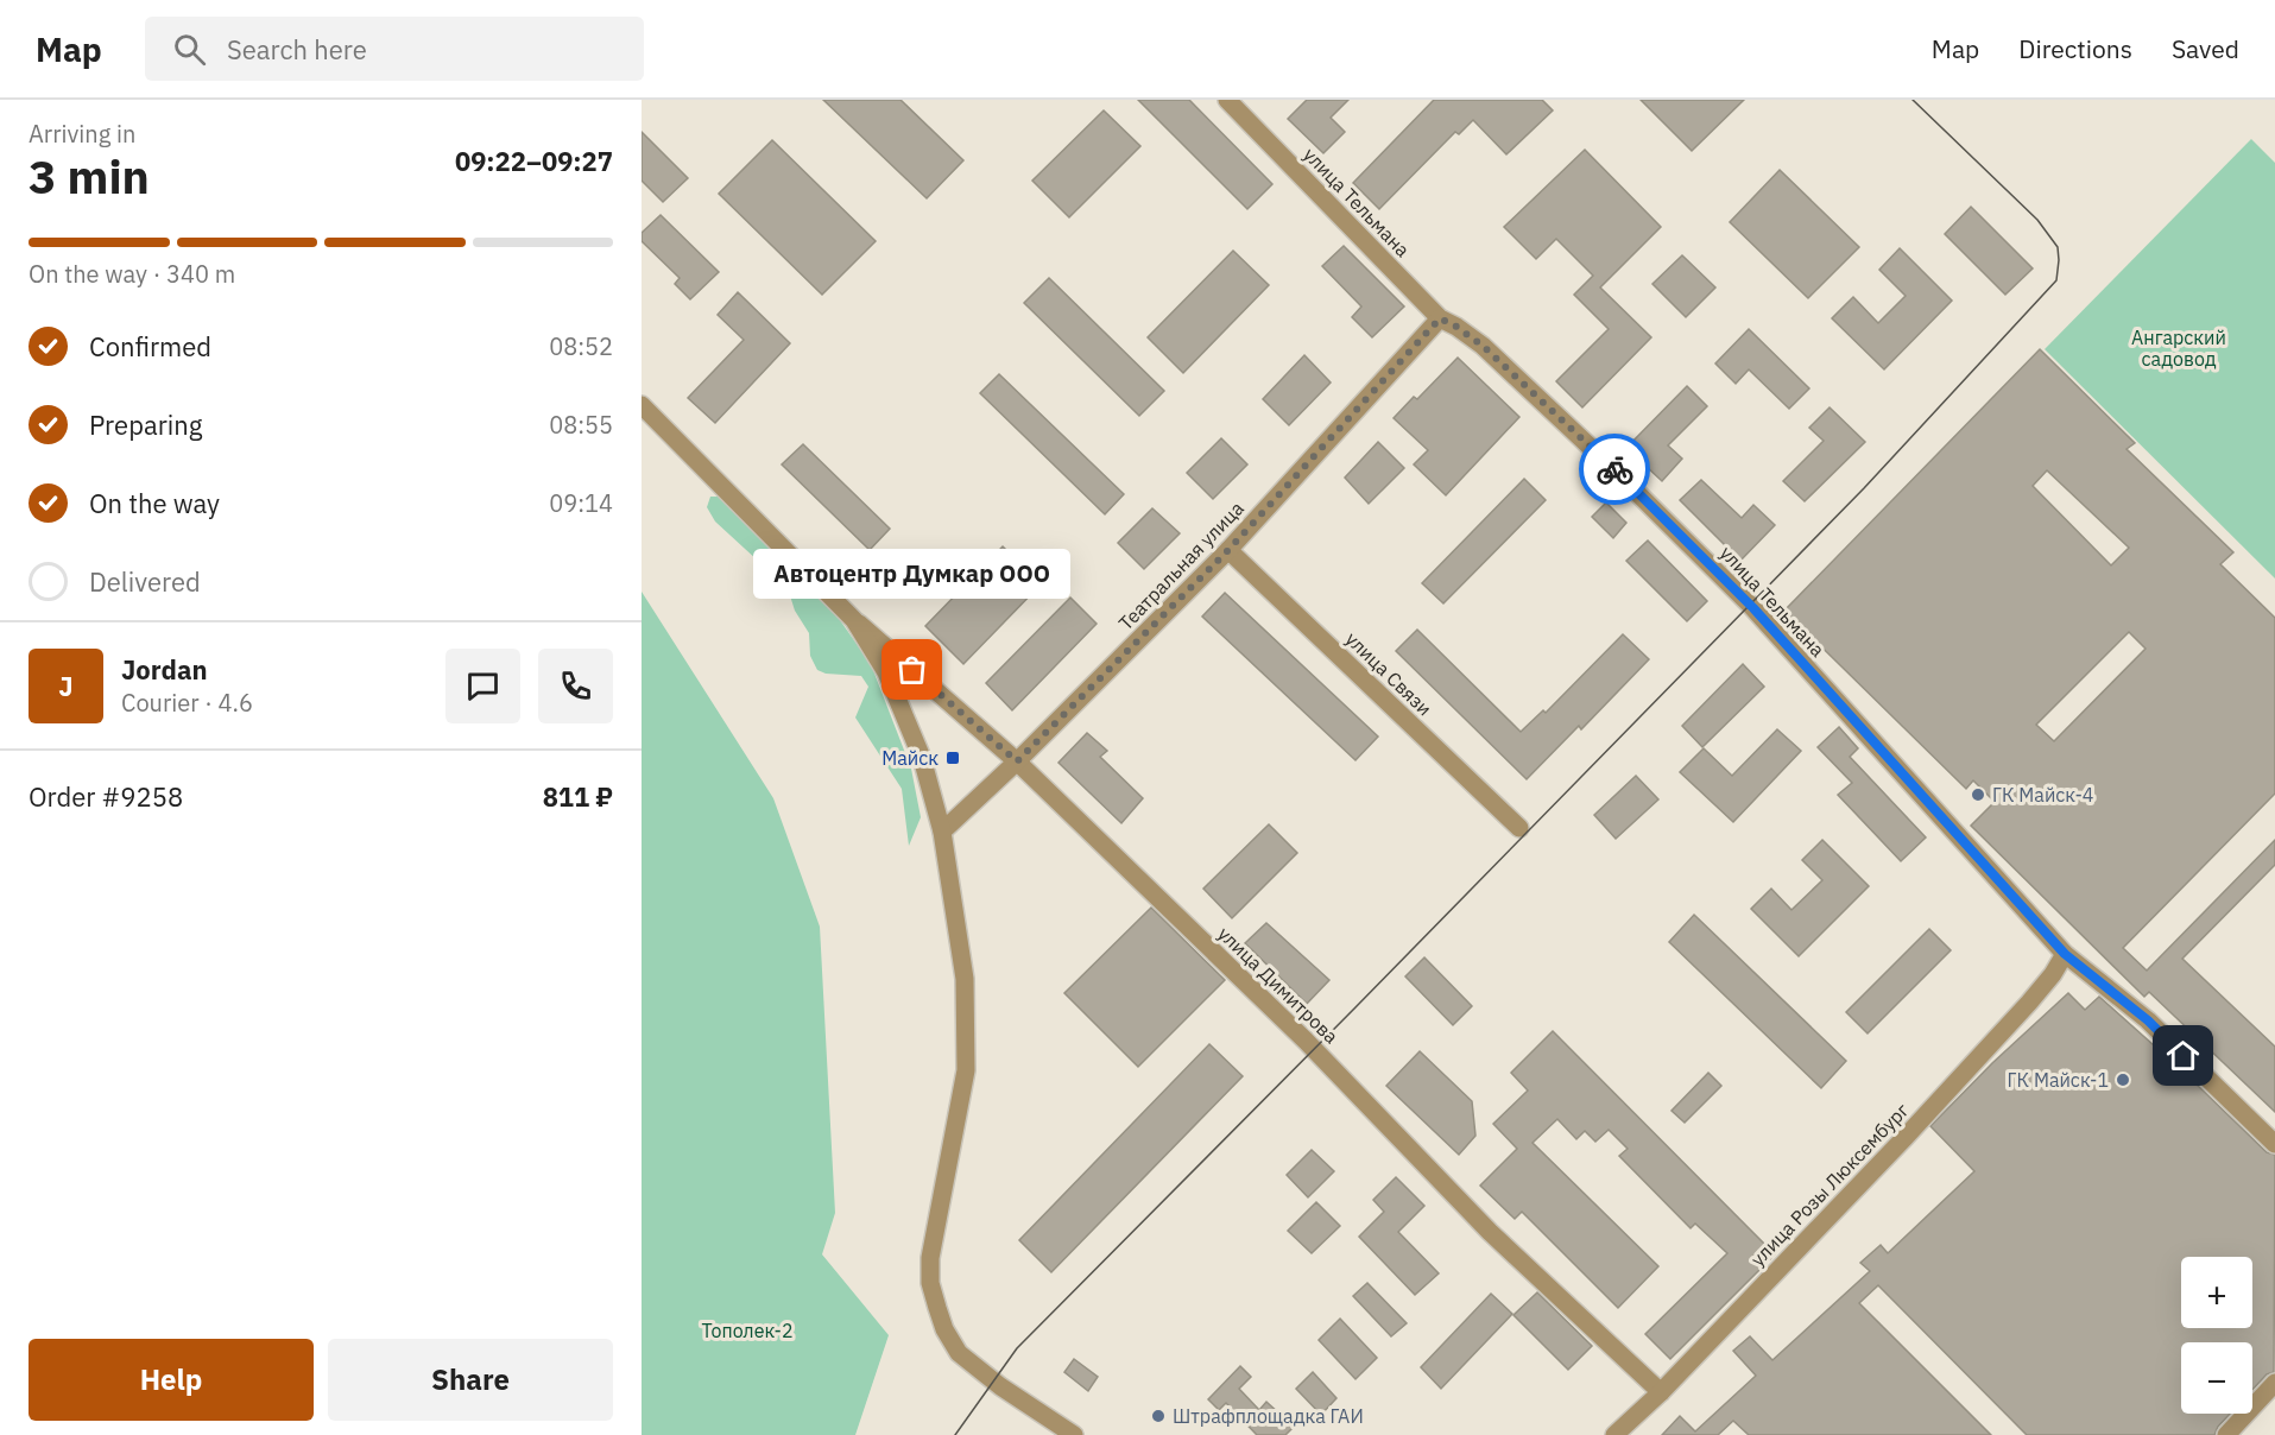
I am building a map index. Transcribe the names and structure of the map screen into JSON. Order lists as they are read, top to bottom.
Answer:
{
  "streets": {
    "street": [
      "улица Тельмана",
      "Театральная улица",
      "улица Связи",
      "улица Димитрова",
      "улица Розы Люксембург"
    ]
  },
  "crossings": [
    ["улица Тельмана", "Театральная улица"],
    ["улица Тельмана", "улица Розы Люксембург"],
    ["Театральная улица", "улица Связи"],
    ["Театральная улица", "улица Димитрова"],
    ["улица Димитрова", "улица Розы Люксембург"]
  ],
  "parks": ["Ангарский садовод", "Тополек-2"],
  "places": {
    "other": [
      "Автоцентр Думкар ООО",
      "ГК Майск-4",
      "ГК Майск-1",
      "Штрафплощадка ГАИ"
    ],
    "transit": ["Майск"]
  },
  "page": {
    "header": "Map",
    "search": "Search here",
    "nav": ["Map", "Directions", "Saved"],
    "heading": ["3 min", "Arriving in", "09:22–09:27"],
    "panel": [
      "Jordan",
      "Courier · 4.6",
      "Order #9258",
      "811 ₽"
    ],
    "bar": "On the way · 340 m",
    "list": [
      ["Confirmed", "08:52"],
      ["Preparing", "08:55"],
      ["On the way", "09:14"],
      "Delivered"
    ],
    "bubble": "Автоцентр Думкар ООО",
    "round": "J",
    "map_buttons": ["+", "−"],
    "buttons": ["Help", "Share"]
  }
}
